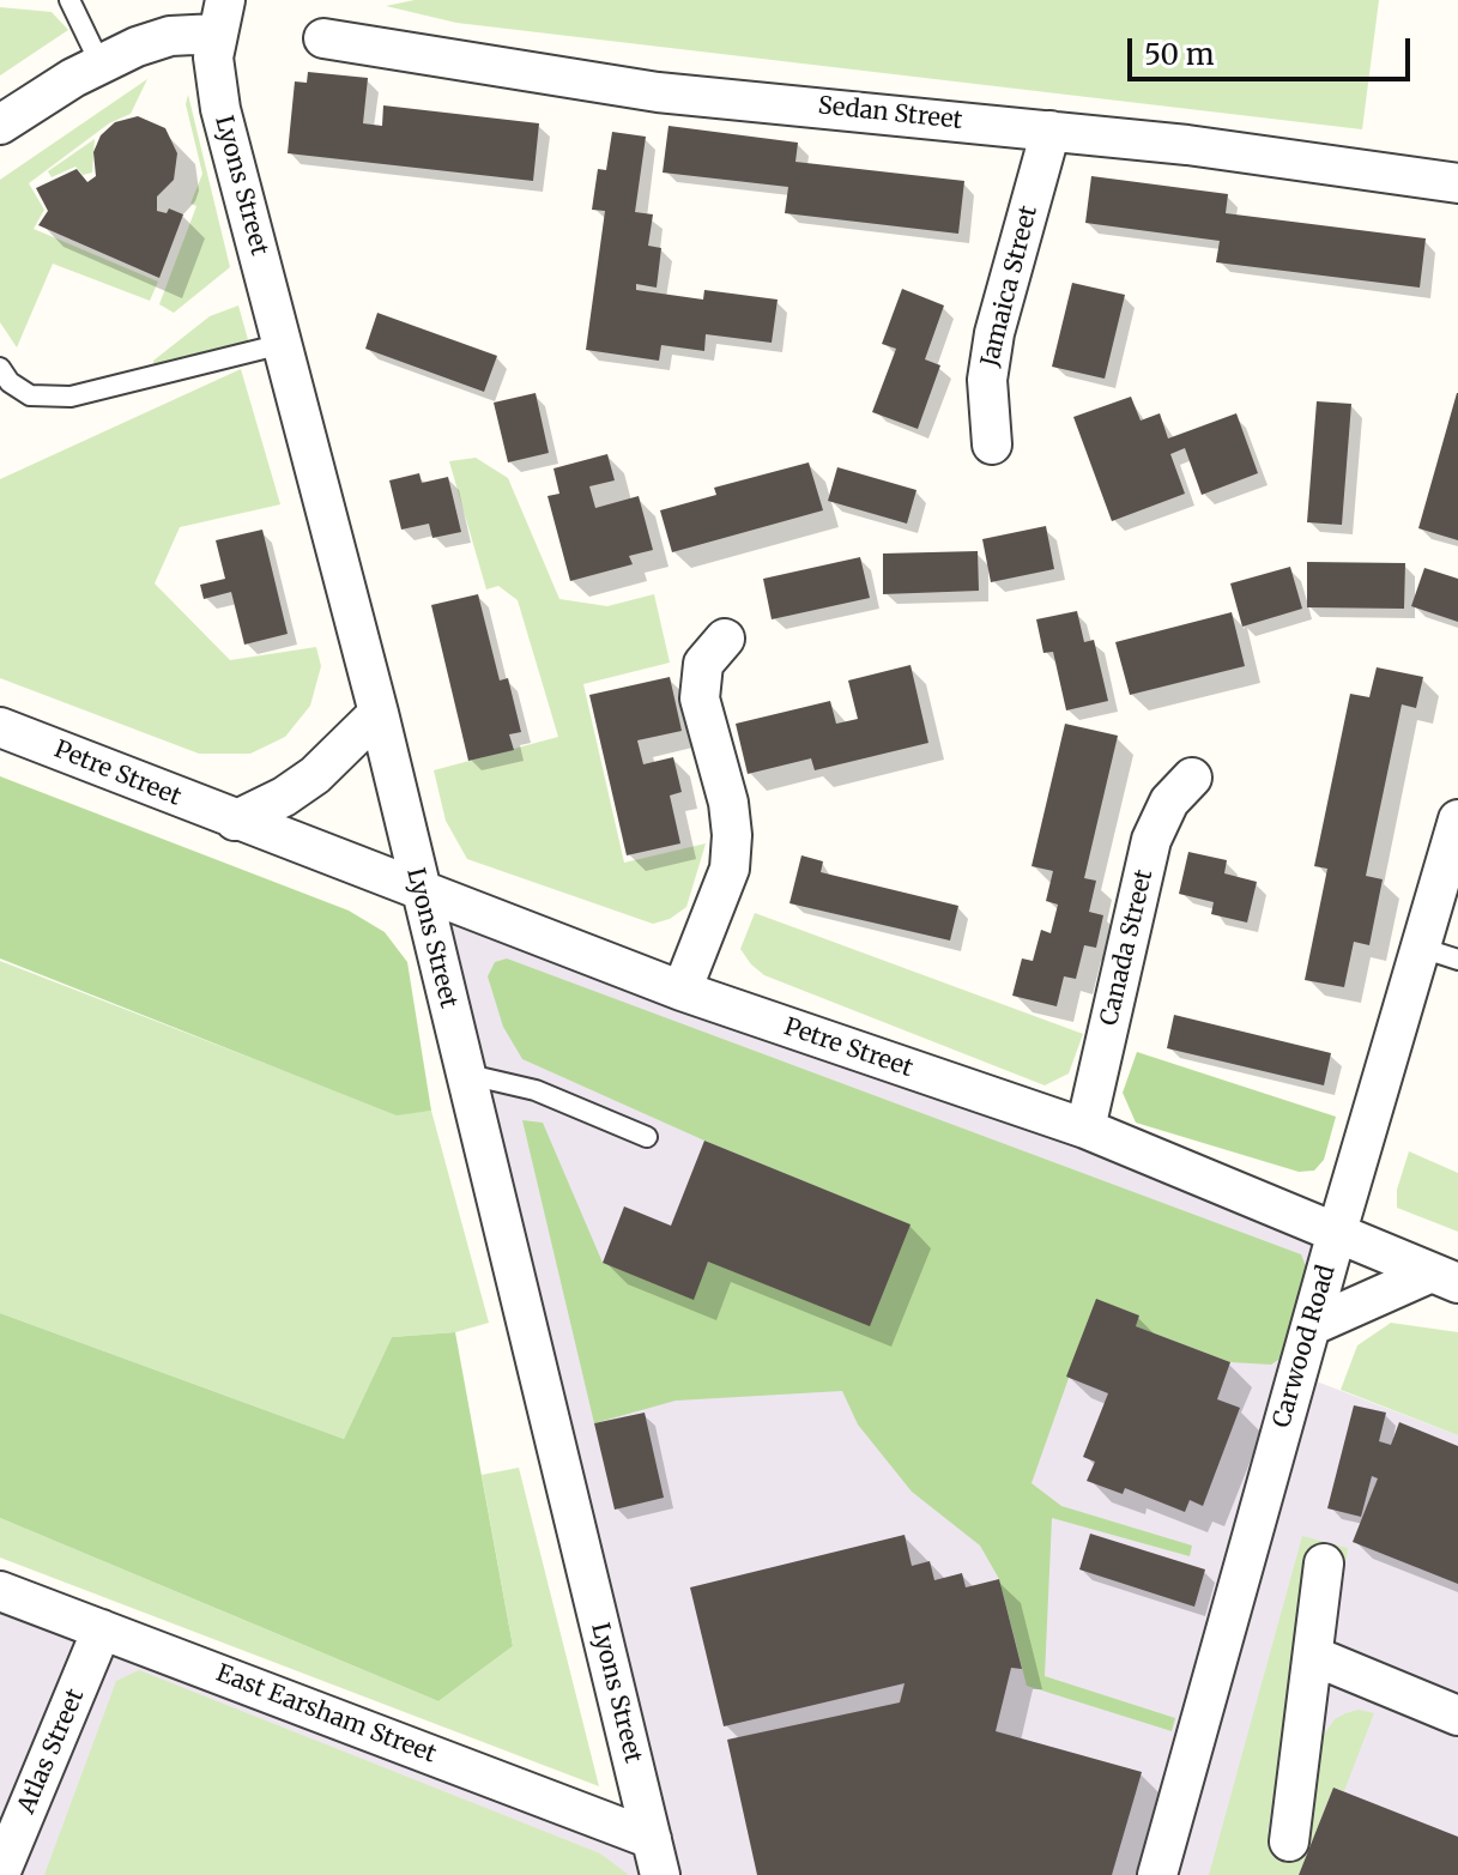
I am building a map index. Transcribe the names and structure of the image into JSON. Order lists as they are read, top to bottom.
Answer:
{
  "streets": {
    "street": [
      "Sedan Street",
      "Lyons Street",
      "Jamaica Street",
      "Petre Street",
      "Canada Street",
      "Carwood Road",
      "East Earsham Street",
      "Atlas Street"
    ]
  },
  "crossings": [
    ["Sedan Street", "Jamaica Street"],
    ["Lyons Street", "Petre Street"],
    ["Lyons Street", "East Earsham Street"],
    ["Petre Street", "Canada Street"],
    ["Petre Street", "Carwood Road"],
    ["East Earsham Street", "Atlas Street"]
  ],
  "scale_bar": "50 m"
}
